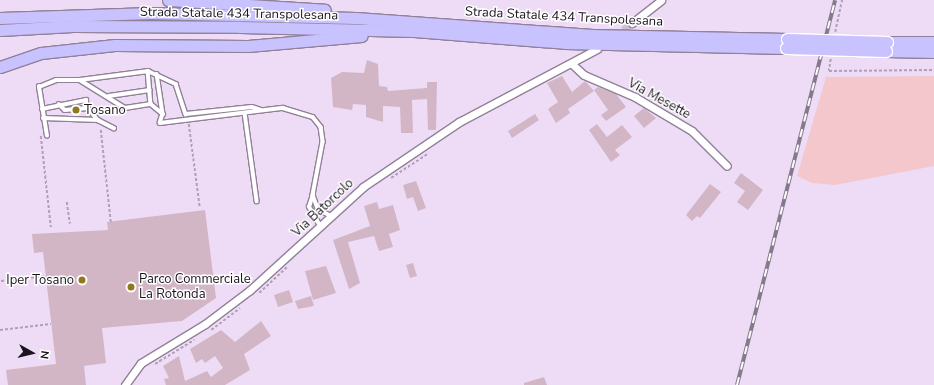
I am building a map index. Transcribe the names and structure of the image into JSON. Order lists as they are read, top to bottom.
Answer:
{
  "streets": {
    "highway": ["Strada Statale 434 Transpolesana"],
    "street": ["Via Mesette", "Via Batorcolo"]
  },
  "crossings": [
    ["Via Mesette", "Via Batorcolo"]
  ],
  "places": ["Tosano", "Iper Tosano", "Parco Commerciale La Rotonda"],
  "north": "right"
}
